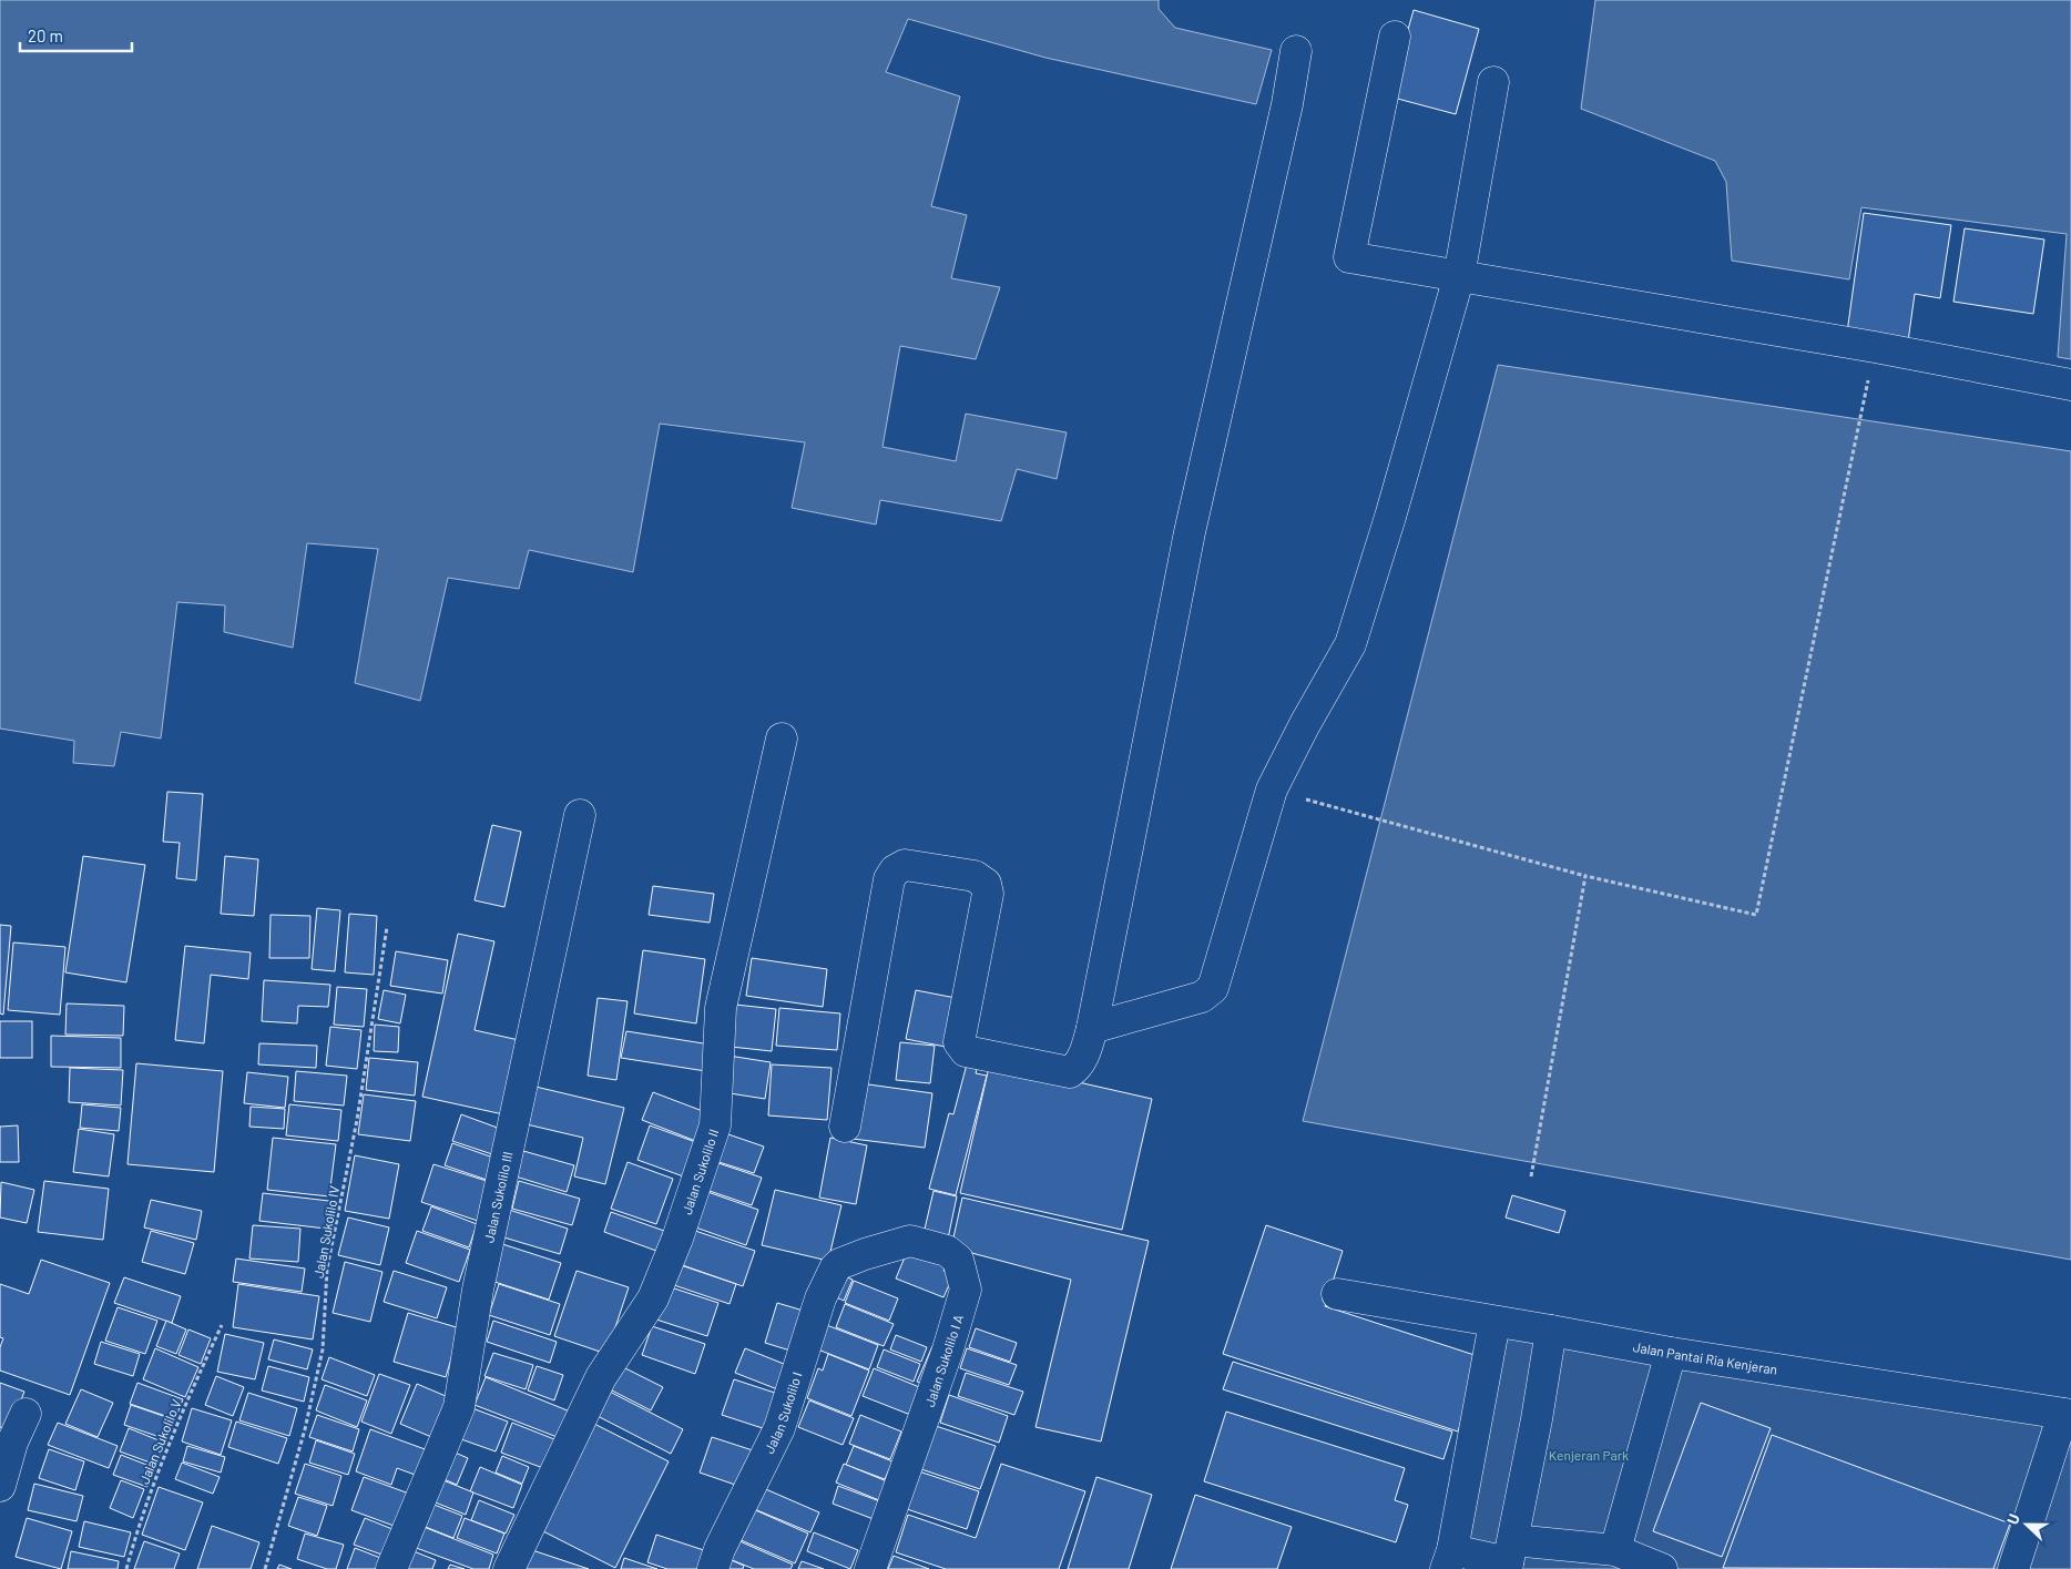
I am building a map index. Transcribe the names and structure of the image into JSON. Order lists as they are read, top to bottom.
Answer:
{
  "streets": {
    "street": [
      "Jalan Sukolilo II",
      "Jalan Sukolilo III",
      "Jalan Pantai Ria Kenjeran",
      "Jalan Sukolilo I A",
      "Jalan Sukolilo I"
    ],
    "path": ["Jalan Sukolilo IV", "Jalan Sukolilo V"]
  },
  "crossings": [
    ["Jalan Sukolilo I A", "Jalan Sukolilo I"]
  ],
  "parks": ["Kenjeran Park"],
  "scale_bar": "20 m",
  "north": "left"
}
